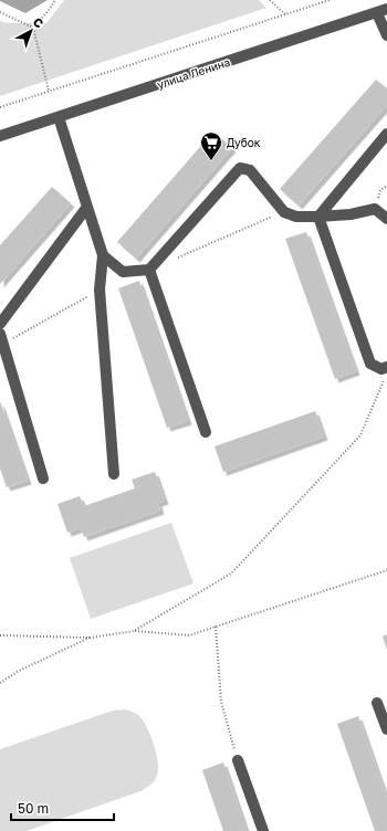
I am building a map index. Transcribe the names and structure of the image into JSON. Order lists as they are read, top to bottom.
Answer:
{
  "streets": {
    "street": ["улица Ленина"]
  },
  "places": {
    "supermarket": ["Дубок"]
  },
  "scale_bar": "50 m",
  "north": "top right"
}
